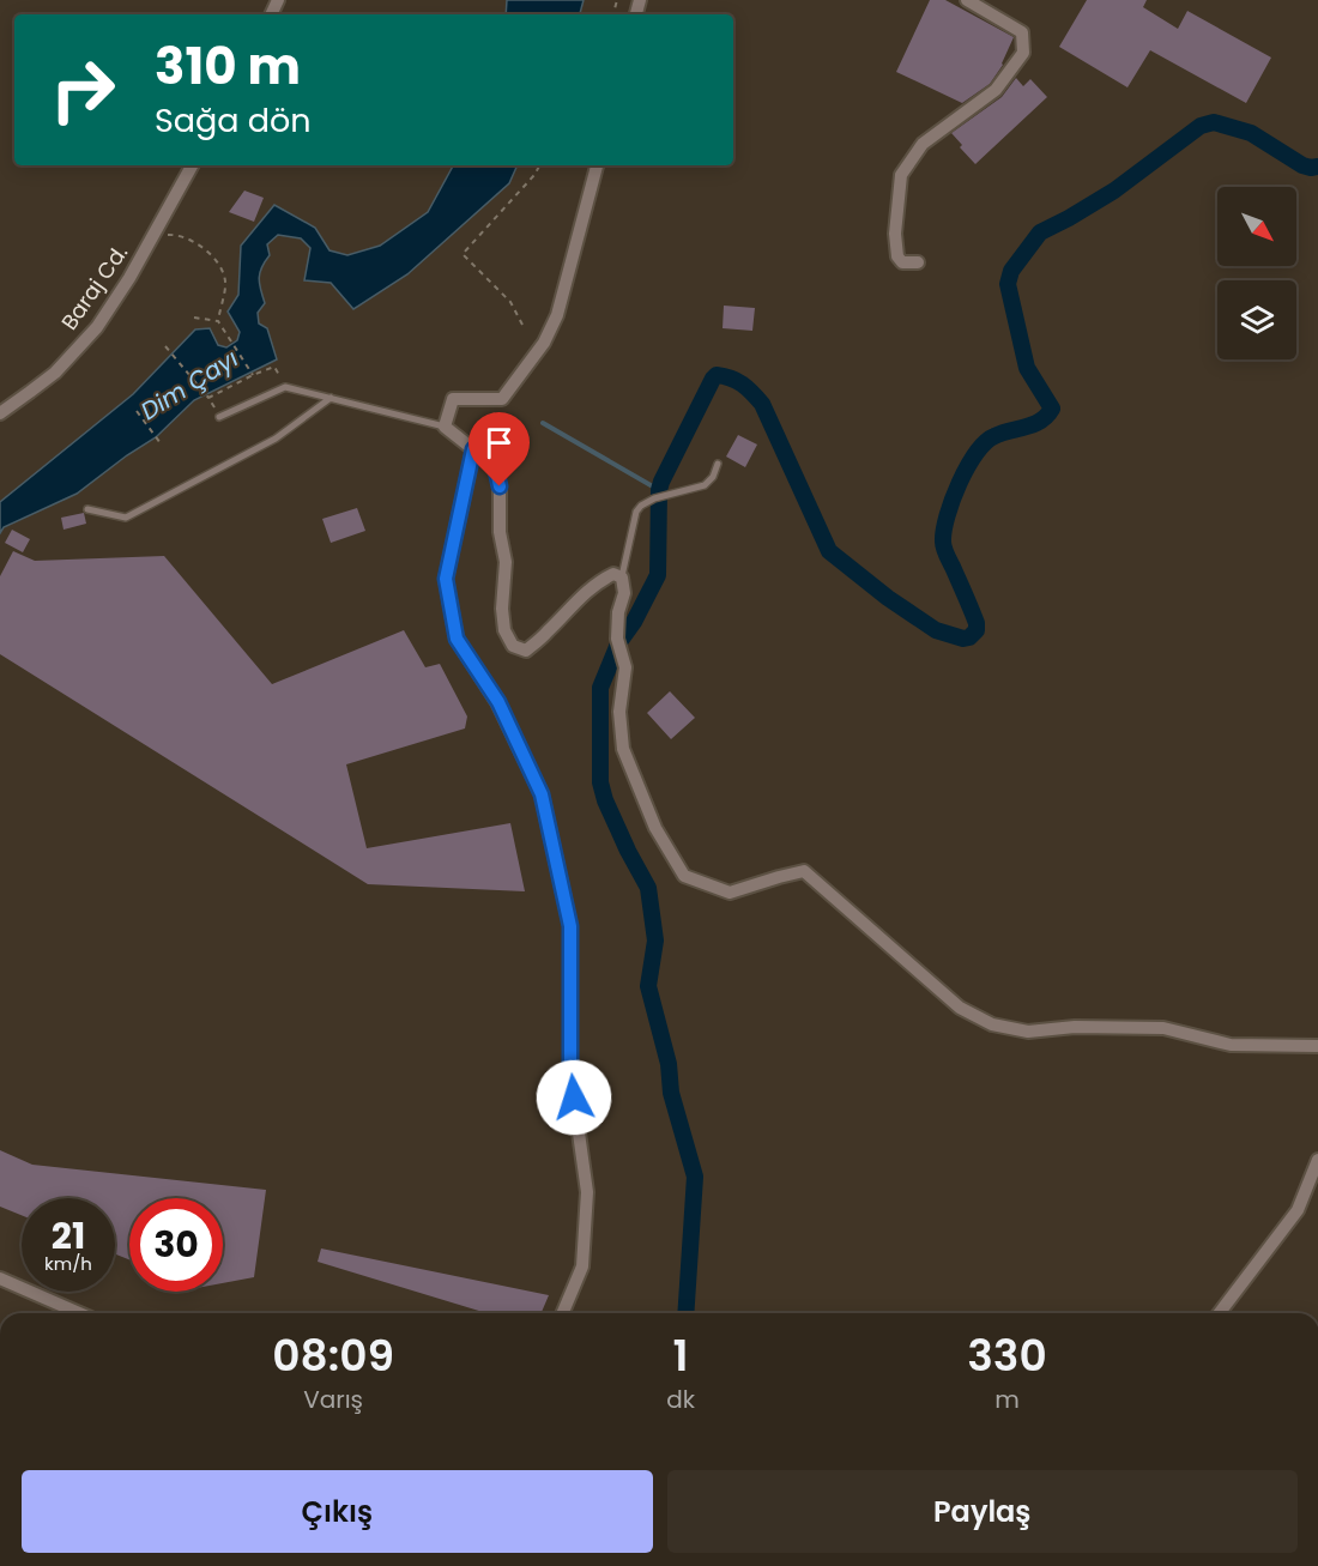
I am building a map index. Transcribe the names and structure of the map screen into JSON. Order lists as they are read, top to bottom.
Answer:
{
  "streets": {
    "street": ["Baraj Cd."]
  },
  "water": ["Dim Çayı"],
  "north": "bottom right",
  "page": {
    "turn": ["310 m", "Sağa dön"],
    "speed": "21 km/h",
    "limit": "30",
    "eta": [
      "08:09",
      "Varış",
      "1",
      "dk",
      "330",
      "m"
    ],
    "buttons": ["Çıkış", "Paylaş"]
  }
}
